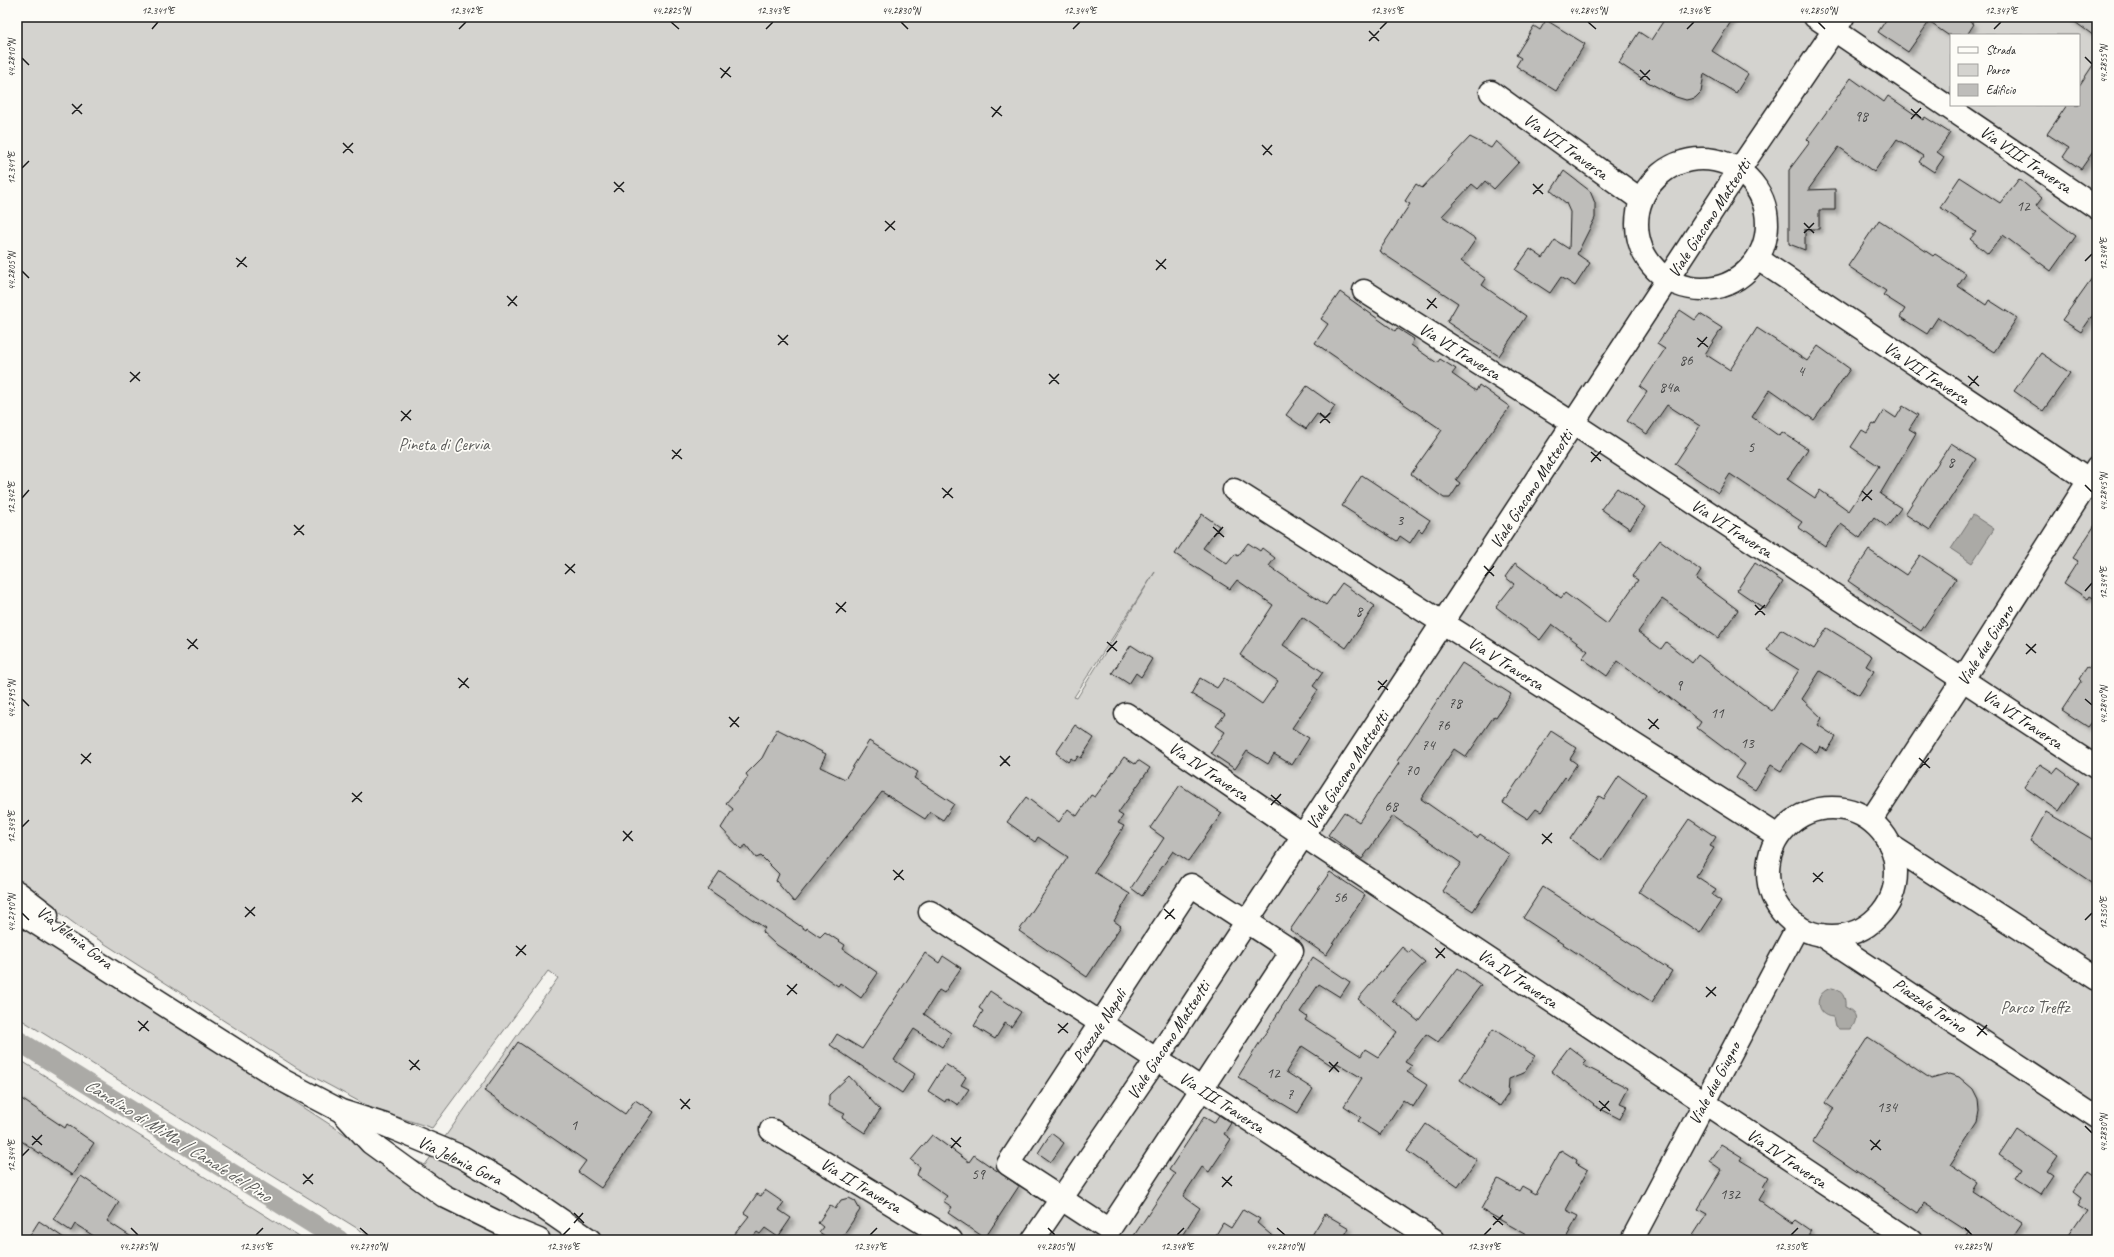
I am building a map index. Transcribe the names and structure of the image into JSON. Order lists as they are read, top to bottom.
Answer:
{
  "streets": {
    "street": [
      "Via VII Traversa",
      "Via VIII Traversa",
      "Viale Giacomo Matteotti",
      "Via VI Traversa",
      "Viale due Giugno",
      "Via V Traversa",
      "Via IV Traversa",
      "Via Jelenia Gora",
      "Piazzale Torino",
      "Piazzale Napoli",
      "Via III Traversa",
      "Via II Traversa"
    ]
  },
  "crossings": [
    ["Via VII Traversa", "Viale due Giugno"],
    ["Via VIII Traversa", "Viale Giacomo Matteotti"],
    ["Viale Giacomo Matteotti", "Via VI Traversa"],
    ["Viale Giacomo Matteotti", "Via V Traversa"],
    ["Viale Giacomo Matteotti", "Via IV Traversa"],
    ["Viale Giacomo Matteotti", "Piazzale Napoli"],
    ["Viale Giacomo Matteotti", "Via III Traversa"],
    ["Via VI Traversa", "Viale due Giugno"],
    ["Viale due Giugno", "Via V Traversa"],
    ["Viale due Giugno", "Via IV Traversa"],
    ["Viale due Giugno", "Piazzale Torino"],
    ["Via V Traversa", "Piazzale Torino"],
    ["Piazzale Napoli", "Via III Traversa"]
  ],
  "water": ["Canalino di MiMa | Canale del Pino"],
  "parks": ["Pineta di Cervia", "Parco Treffz"],
  "house_numbers": [
    "98",
    "12",
    "86",
    "4",
    "84a",
    "5",
    "8",
    "3",
    "8",
    "9",
    "78",
    "11",
    "76",
    "13",
    "74",
    "70",
    "68",
    "56",
    "12",
    "7",
    "134",
    "1",
    "59",
    "132"
  ],
  "legend": ["Strada", "Parco", "Edificio"],
  "coordinates": [
    "12.341°E",
    "12.342°E",
    "44.2825°N",
    "12.343°E",
    "44.2830°N",
    "12.344°E",
    "12.345°E",
    "44.2845°N",
    "12.346°E",
    "44.2850°N",
    "12.347°E",
    "44.2810°N",
    "44.2855°N",
    "12.348°E",
    "44.2805°N",
    "12.349°E",
    "44.2795°N",
    "44.2840°N",
    "12.350°E",
    "44.2790°N",
    "44.2785°N"
  ]
}
